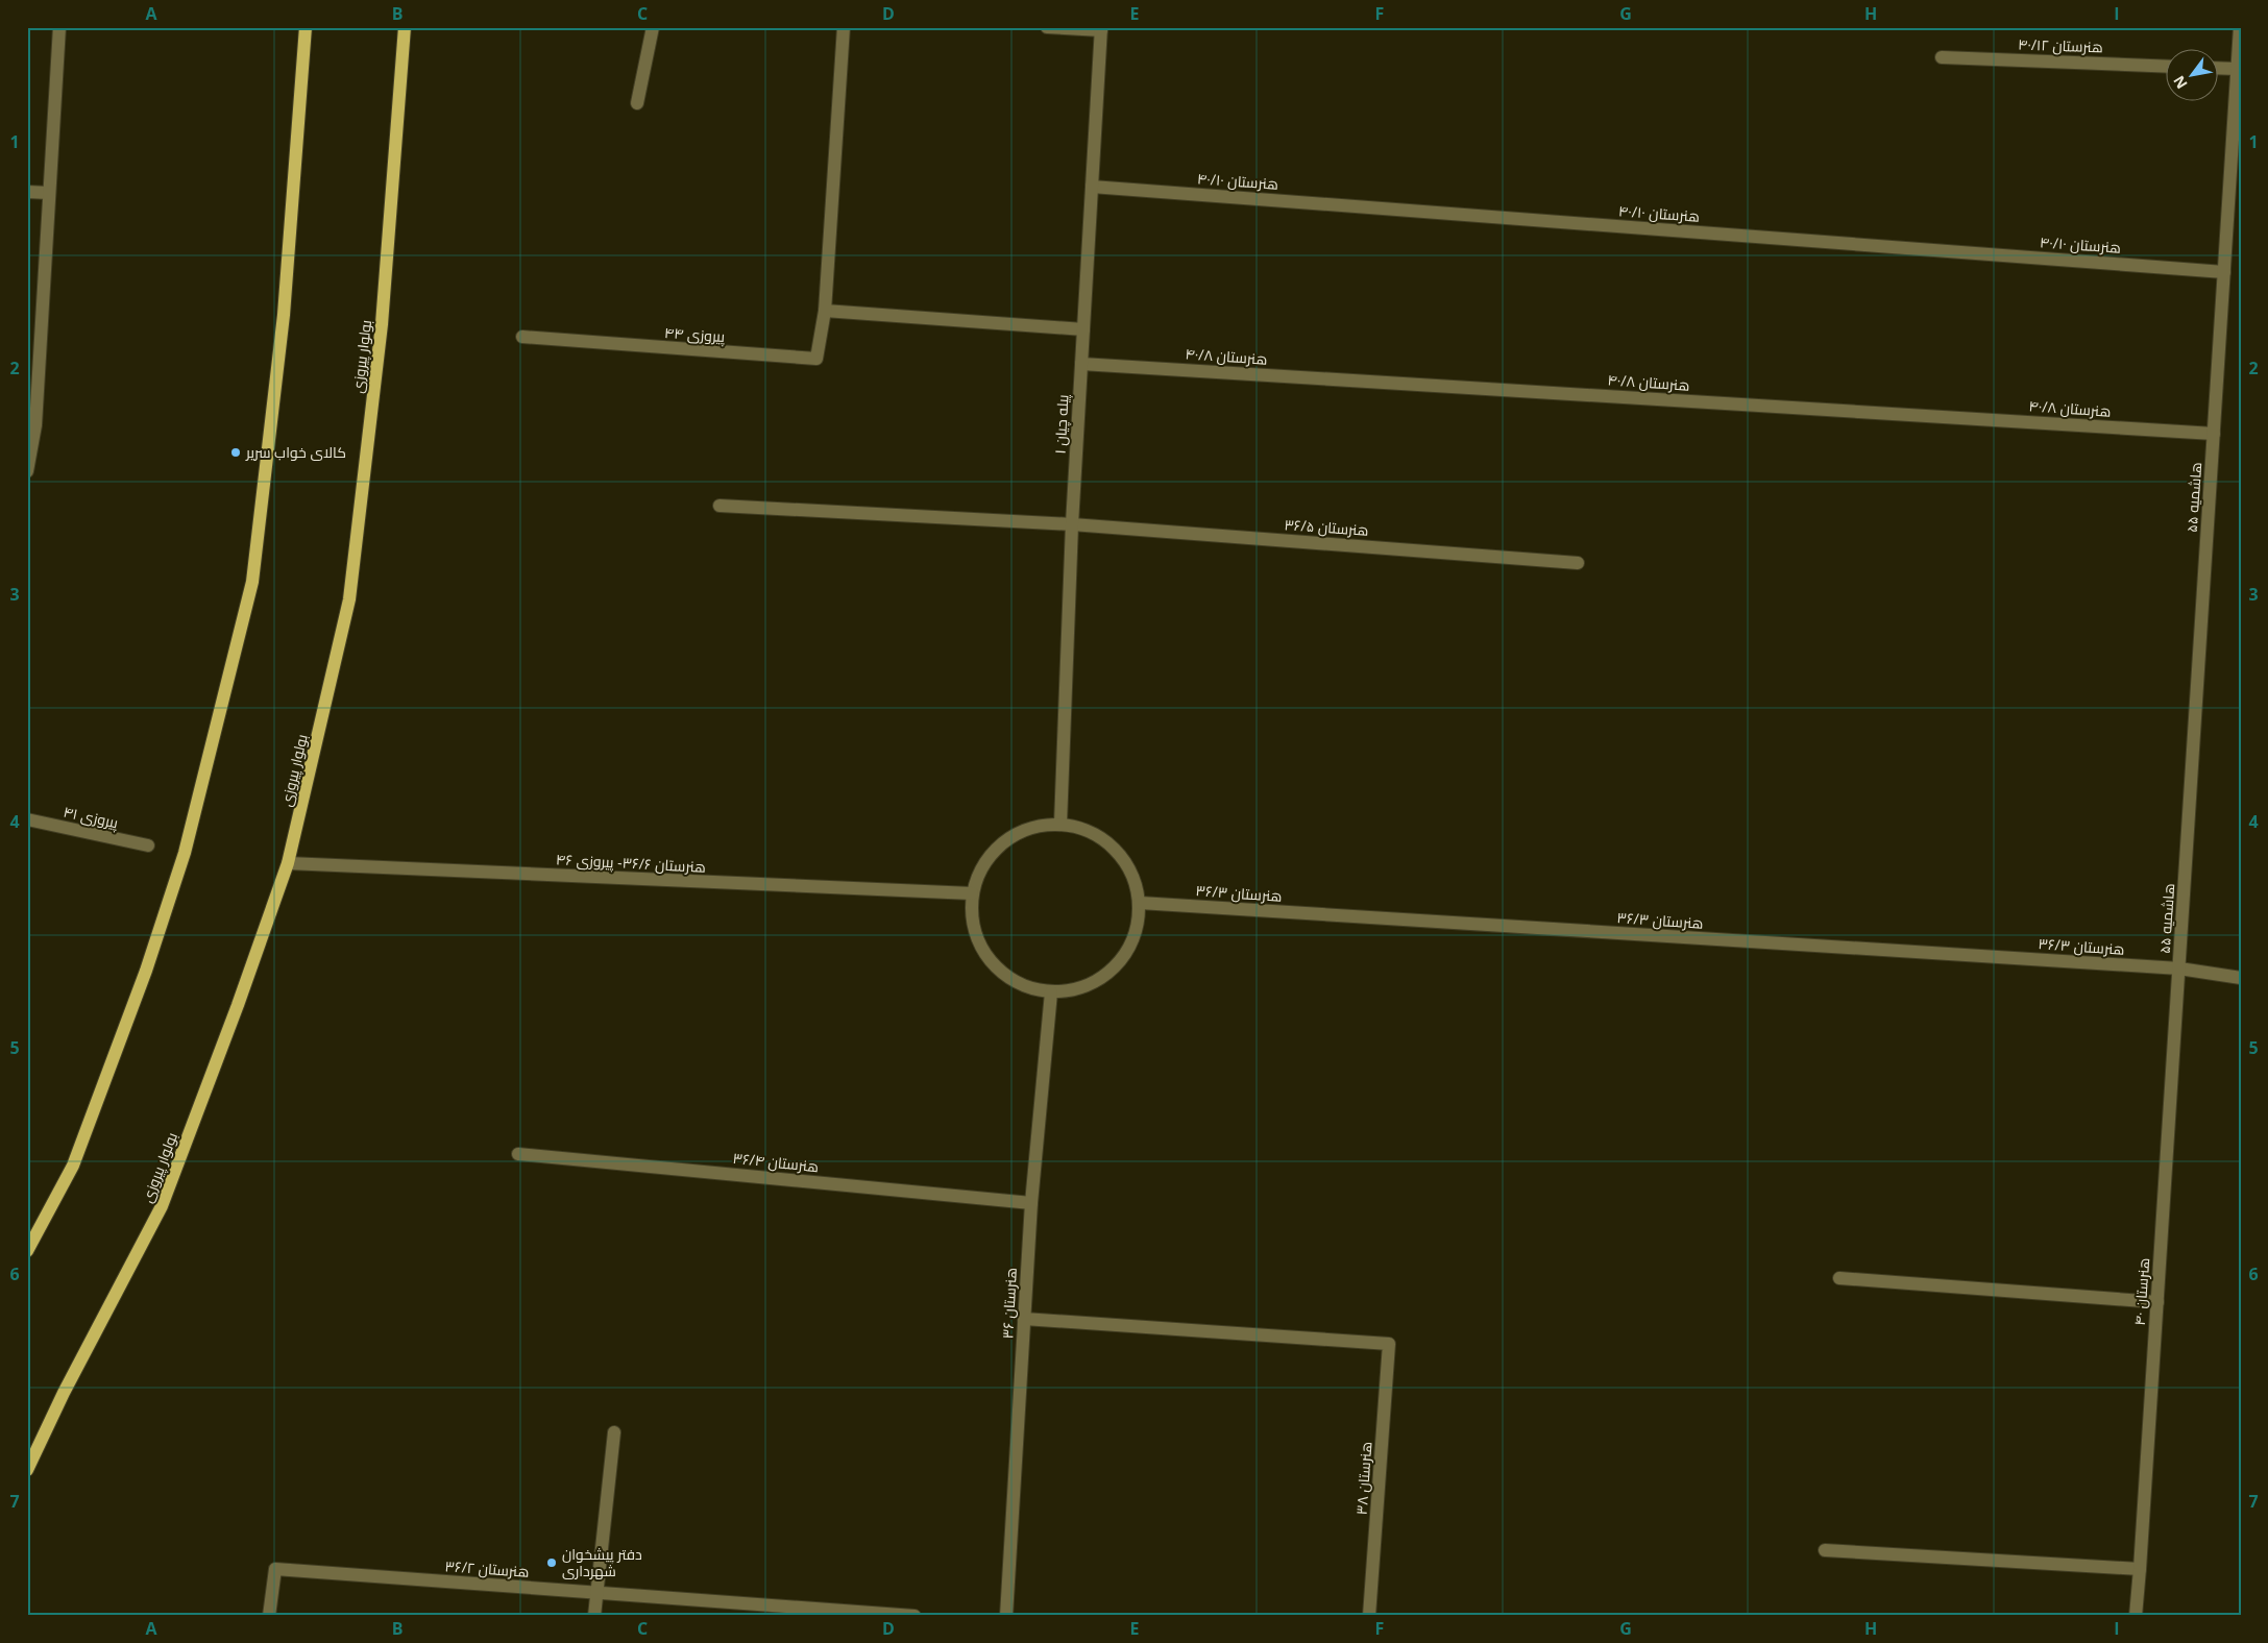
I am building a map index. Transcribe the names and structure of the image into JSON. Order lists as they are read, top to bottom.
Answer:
{
  "streets": {
    "main road": ["بولوار پیروزی"],
    "street": [
      "هنرستان ۴۰/۱۲",
      "هنرستان ۴۰/۱۰",
      "پیروزی ۴۴",
      "هنرستان ۴۰/۸",
      "پیله چیان ۱",
      "هاشمیه ۵۵",
      "هنرستان ۳۶/۵",
      "پیروزی ۴۱",
      "هنرستان ۳۶/۶- پیروزی ۴۶",
      "هنرستان ۳۶/۳",
      "هنرستان ۳۶/۴",
      "هنرستان ۴۰",
      "هنرستان ۳۶",
      "هنرستان ۳۸",
      "هنرستان ۳۶/۲"
    ]
  },
  "crossings": [
    ["هنرستان ۴۰/۱۰", "پیله چیان ۱"],
    ["هنرستان ۴۰/۱۰", "هاشمیه ۵۵"],
    ["بولوار پیروزی", "هنرستان ۳۶/۶- پیروزی ۴۶"],
    ["هنرستان ۴۰/۸", "پیله چیان ۱"],
    ["هنرستان ۴۰/۸", "هاشمیه ۵۵"],
    ["پیله چیان ۱", "هنرستان ۳۶/۵"],
    ["پیله چیان ۱", "هنرستان ۳۶/۶- پیروزی ۴۶"],
    ["پیله چیان ۱", "هنرستان ۳۶/۳"],
    ["پیله چیان ۱", "هنرستان ۳۶"],
    ["هاشمیه ۵۵", "هنرستان ۳۶/۳"],
    ["هاشمیه ۵۵", "هنرستان ۴۰"],
    ["هنرستان ۳۶/۶- پیروزی ۴۶", "هنرستان ۳۶/۳"],
    ["هنرستان ۳۶/۶- پیروزی ۴۶", "هنرستان ۳۶"],
    ["هنرستان ۳۶/۳", "هنرستان ۴۰"],
    ["هنرستان ۳۶/۳", "هنرستان ۳۶"],
    ["هنرستان ۳۶/۴", "هنرستان ۳۶"],
    ["هنرستان ۳۶", "هنرستان ۳۸"]
  ],
  "places": ["کالای خواب سریر", "دفتر پیشخوان شهرداری"],
  "north": "bottom left",
  "grid": {
    "columns": [
      "A",
      "B",
      "C",
      "D",
      "E",
      "F",
      "G",
      "H",
      "I"
    ],
    "rows": [
      "1",
      "2",
      "3",
      "4",
      "5",
      "6",
      "7"
    ]
  }
}
